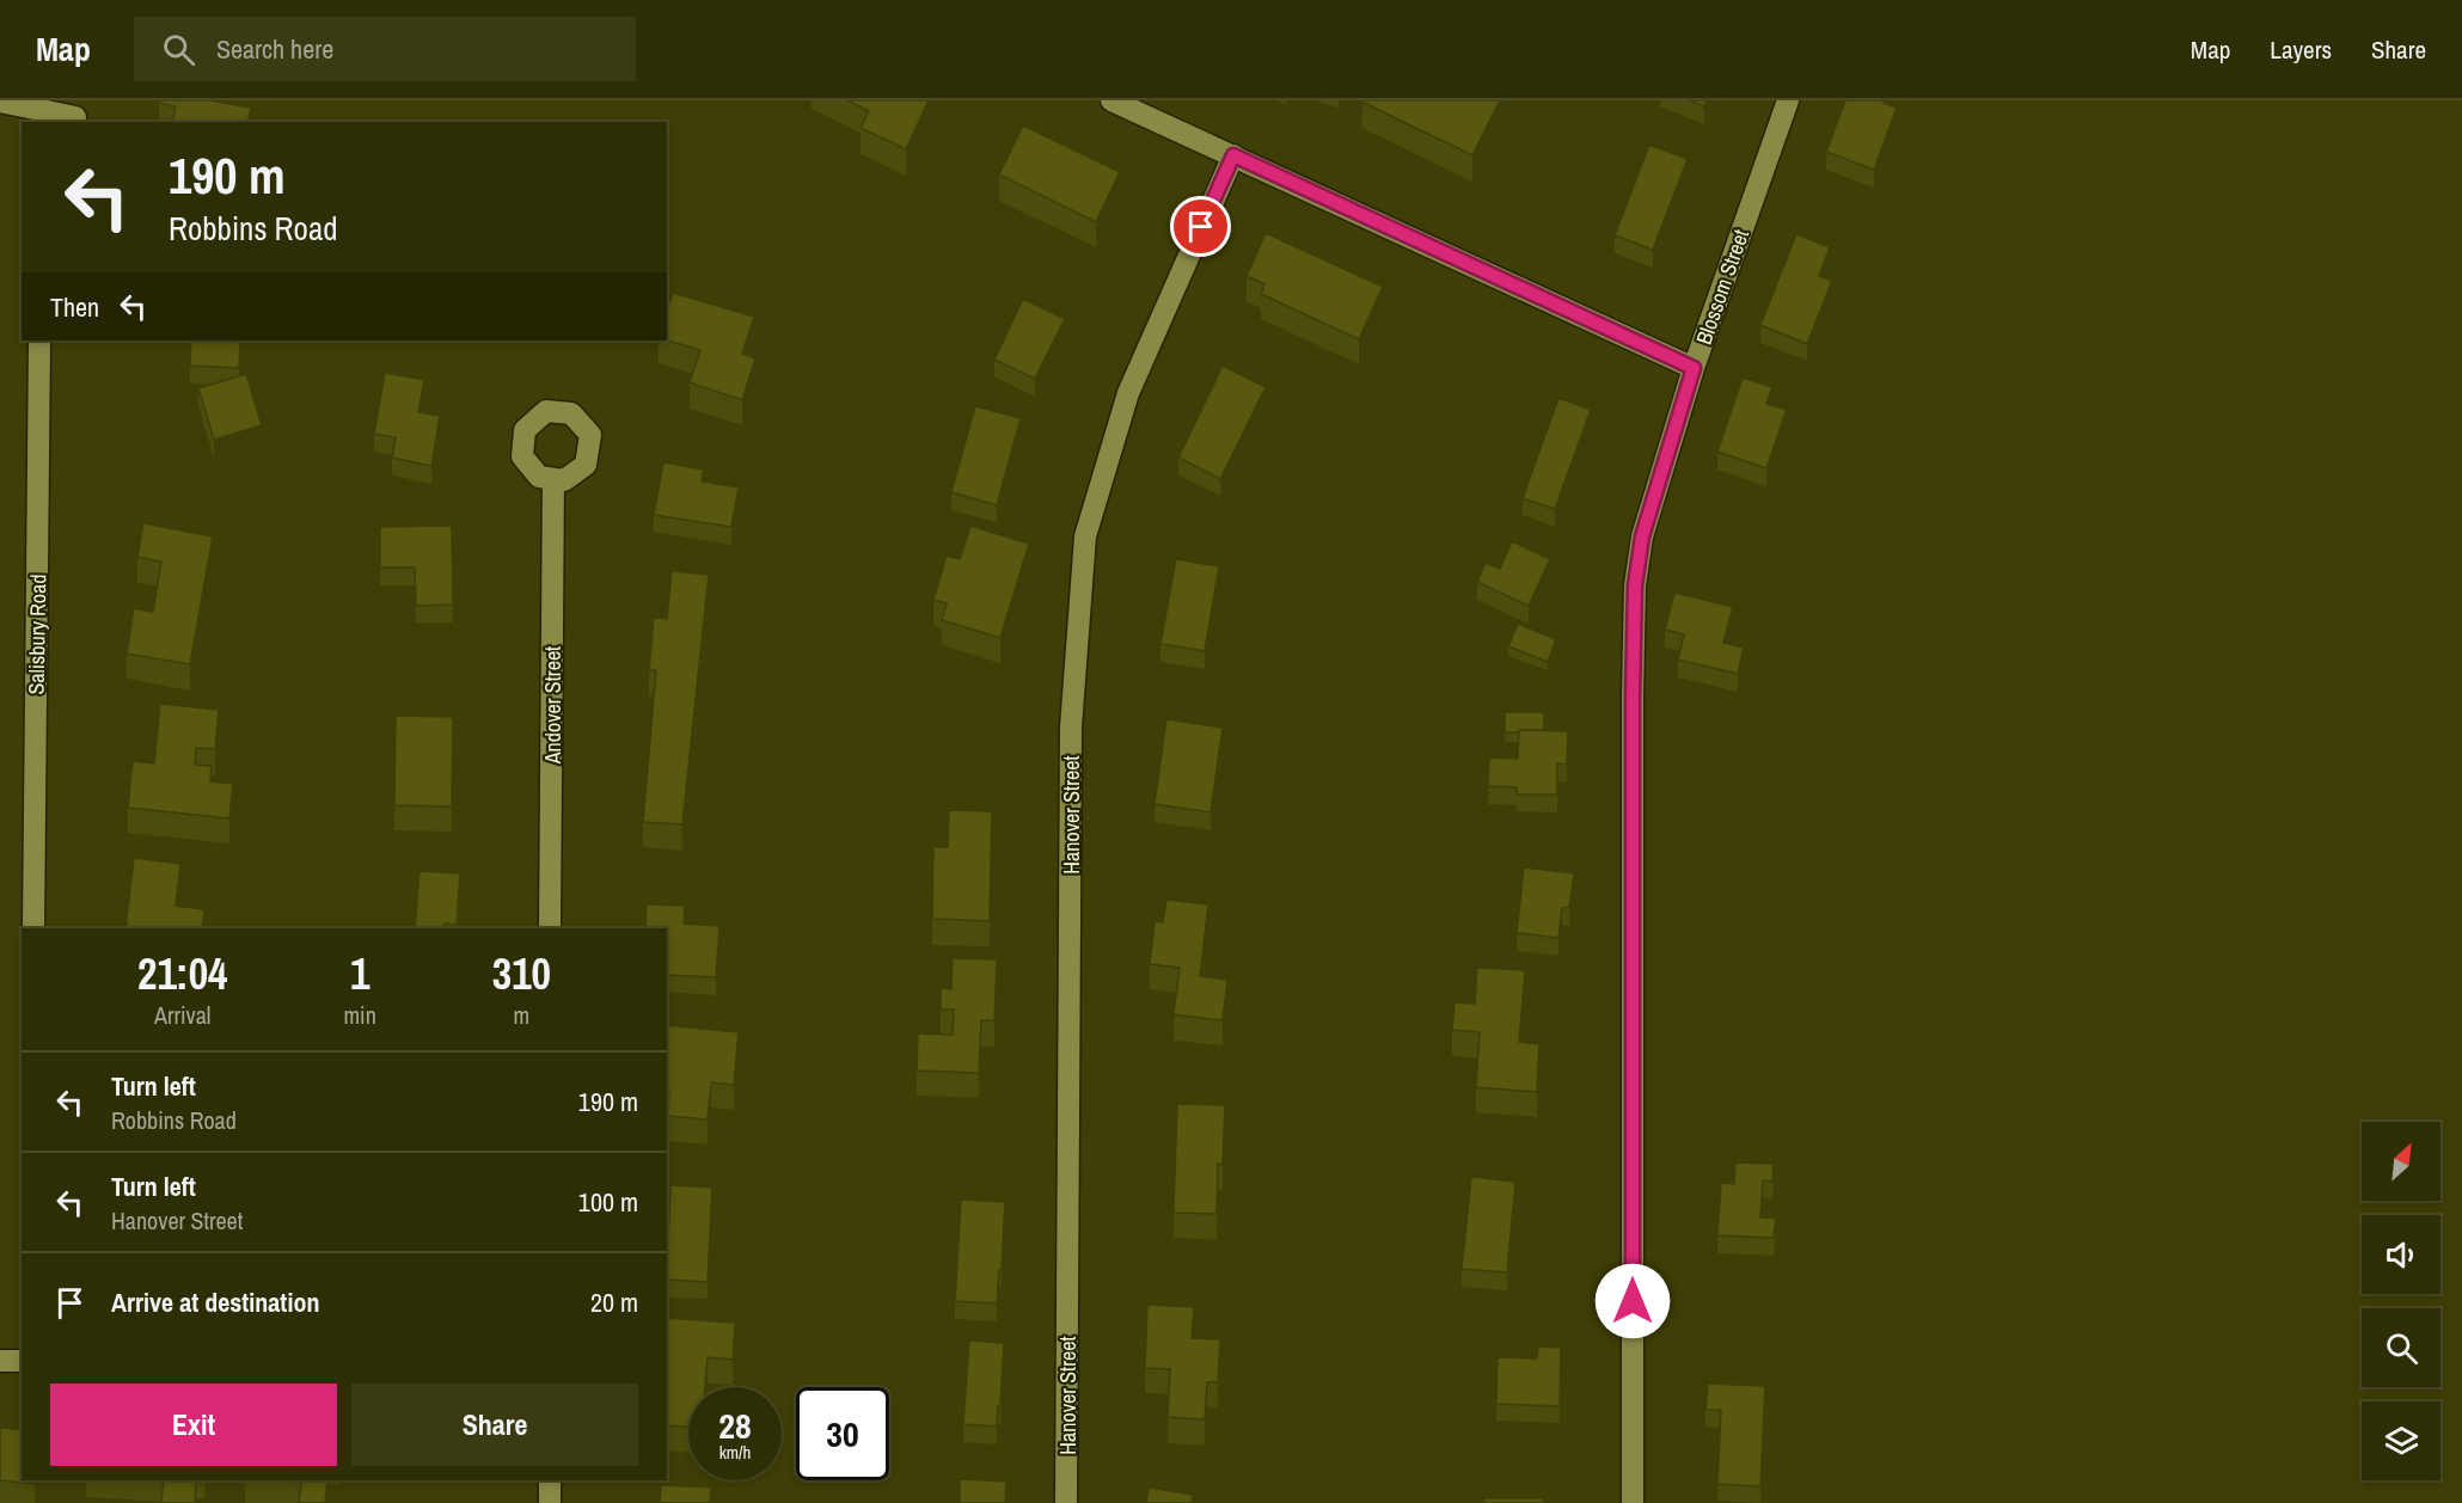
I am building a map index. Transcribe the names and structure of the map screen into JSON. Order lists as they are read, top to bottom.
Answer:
{
  "streets": {
    "street": [
      "Blossom Street",
      "Salisbury Road",
      "Andover Street",
      "Hanover Street"
    ]
  },
  "north": "top right",
  "page": {
    "header": "Map",
    "search": "Search here",
    "nav": ["Map", "Layers", "Share"],
    "turn": ["190 m", "Robbins Road"],
    "then": "Then",
    "eta": [
      "21:04",
      "Arrival",
      "1",
      "min",
      "310",
      "m"
    ],
    "list": [
      {
        "name": "Turn left",
        "note": "Robbins Road",
        "value": "190 m"
      },
      {
        "name": "Turn left",
        "note": "Hanover Street",
        "value": "100 m"
      },
      {
        "name": "Arrive at destination",
        "value": "20 m"
      }
    ],
    "buttons": ["Exit", "Share"],
    "speed": "28 km/h",
    "limit": "30"
  }
}
